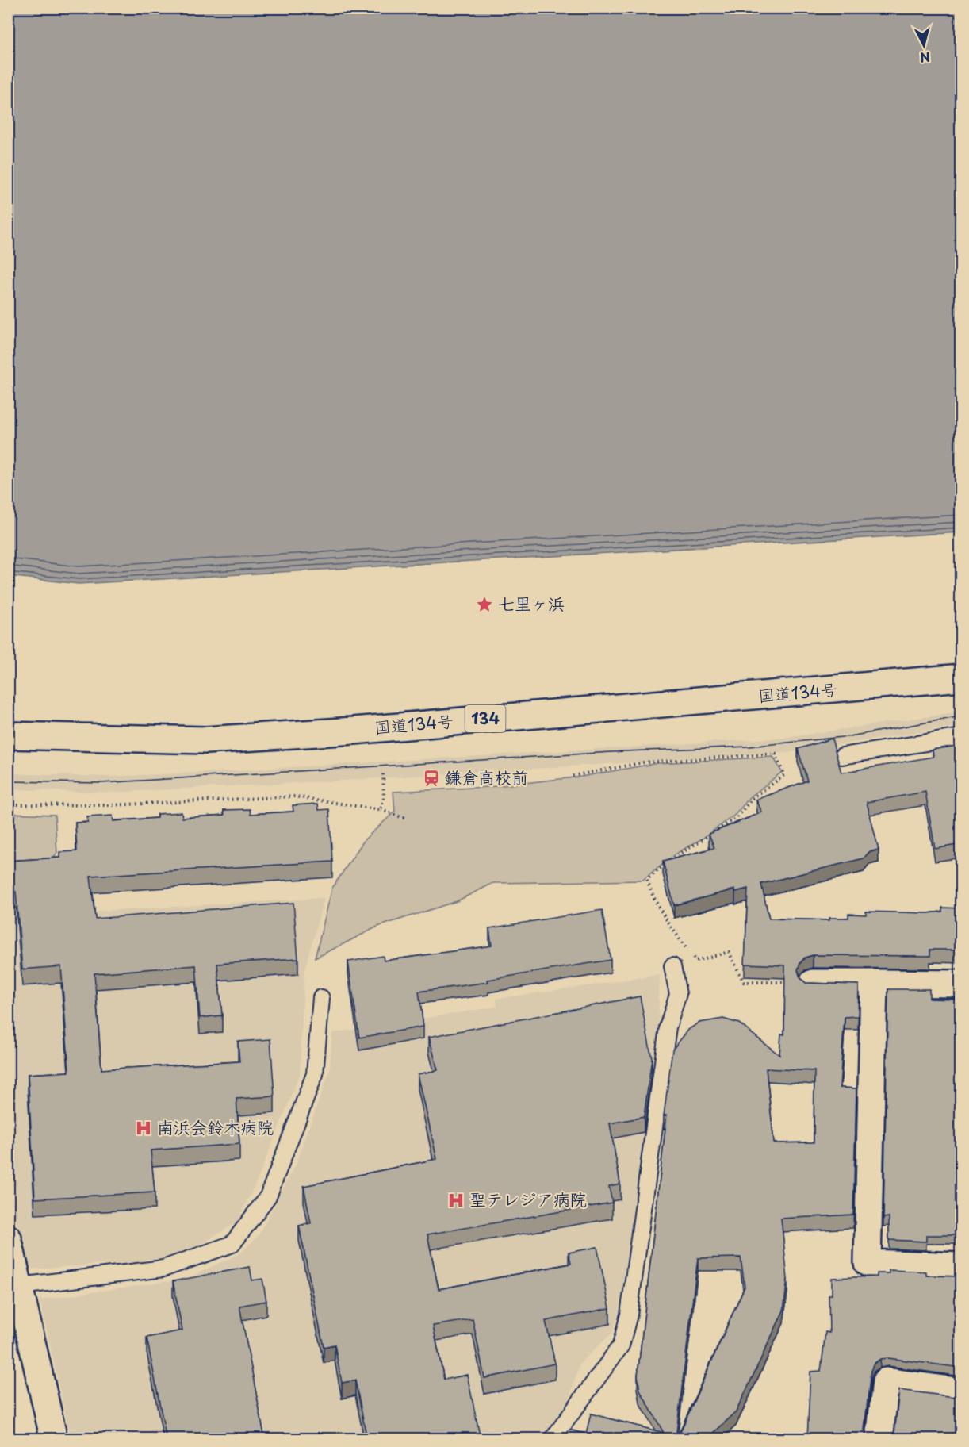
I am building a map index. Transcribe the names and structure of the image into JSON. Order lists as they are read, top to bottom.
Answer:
{
  "streets": {
    "main road": ["国道134号", "134"]
  },
  "places": {
    "place": ["七里ヶ浜"],
    "station": ["鎌倉高校前"],
    "hospital": ["南浜会鈴木病院", "聖テレジア病院"]
  },
  "north": "bottom"
}
